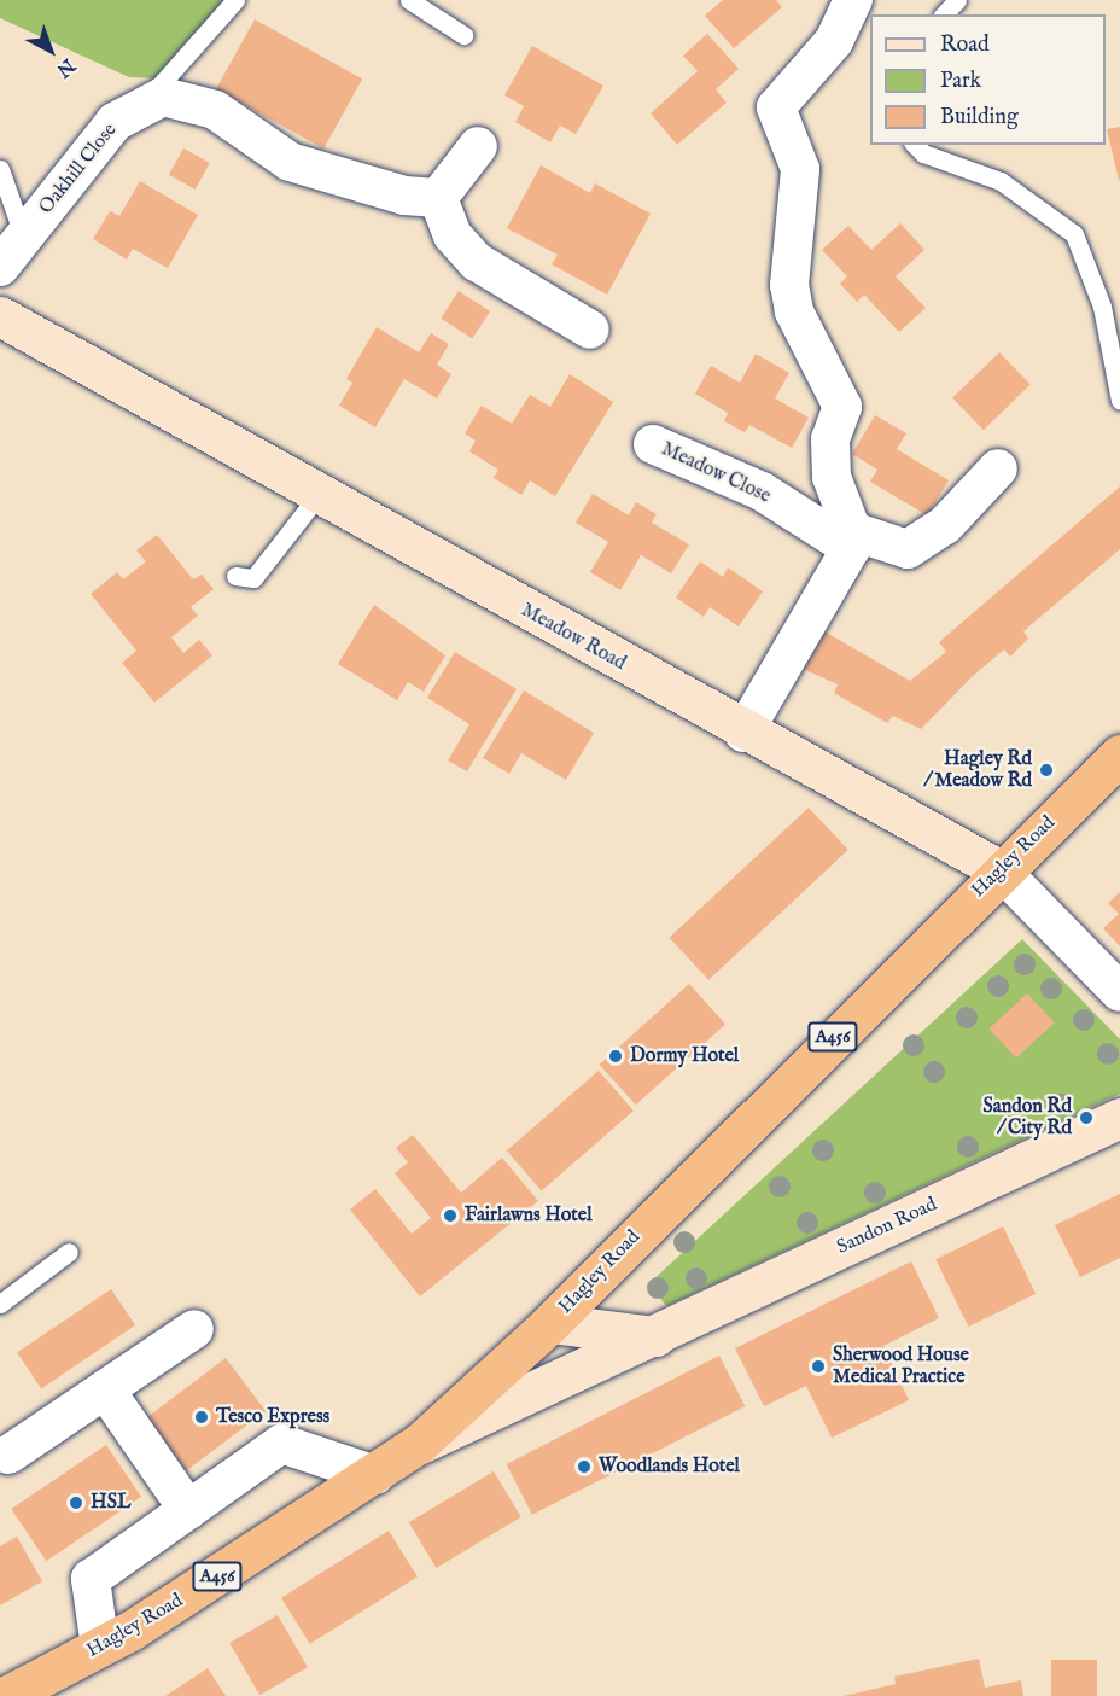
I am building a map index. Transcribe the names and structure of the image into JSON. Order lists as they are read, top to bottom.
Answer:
{
  "streets": {
    "highway": ["Hagley Road", "A456"],
    "street": [
      "Oakhill Close",
      "Meadow Close",
      "Meadow Road",
      "Sandon Road"
    ]
  },
  "crossings": [
    ["Meadow Road", "Hagley Road"],
    ["Hagley Road", "Sandon Road"]
  ],
  "places": [
    "Hagley Rd / Meadow Rd",
    "Dormy Hotel",
    "Sandon Rd / City Rd",
    "Fairlawns Hotel",
    "Sherwood House Medical Practice",
    "Tesco Express",
    "Woodlands Hotel",
    "HSL"
  ],
  "legend": ["Road", "Park", "Building"],
  "north": "bottom right"
}
